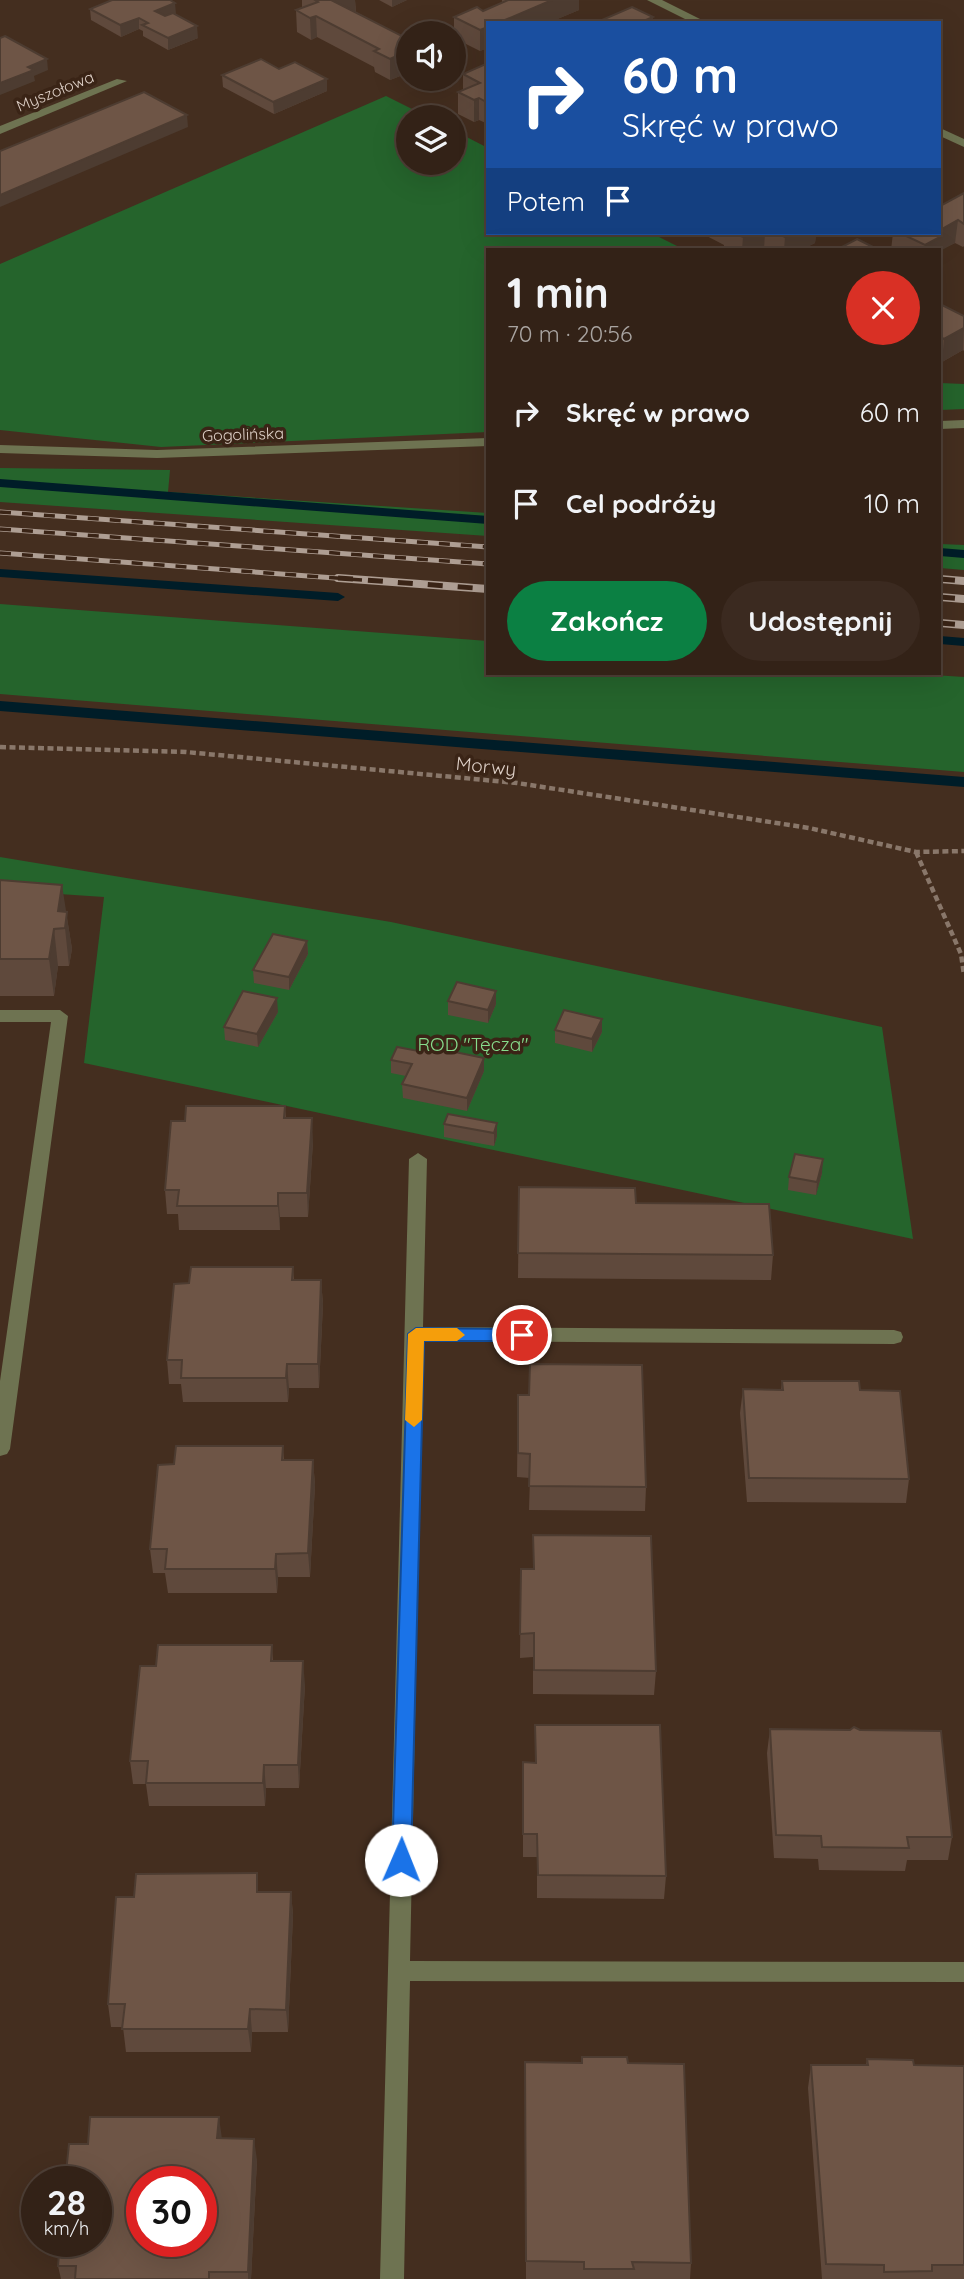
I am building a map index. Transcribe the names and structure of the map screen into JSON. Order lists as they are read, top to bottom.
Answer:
{
  "streets": {
    "street": ["Myszołowa", "Gogolińska"],
    "path": ["Morwy"]
  },
  "parks": ["ROD \"Tęcza\""],
  "page": {
    "turn": ["60 m", "Skręć w prawo"],
    "then": "Potem",
    "heading": ["1 min", "70 m · 20:56"],
    "list": [
      {
        "name": "Skręć w prawo",
        "value": "60 m"
      },
      {
        "name": "Cel podróży",
        "value": "10 m"
      }
    ],
    "buttons": ["Zakończ", "Udostępnij"],
    "speed": "28 km/h",
    "limit": "30"
  }
}
